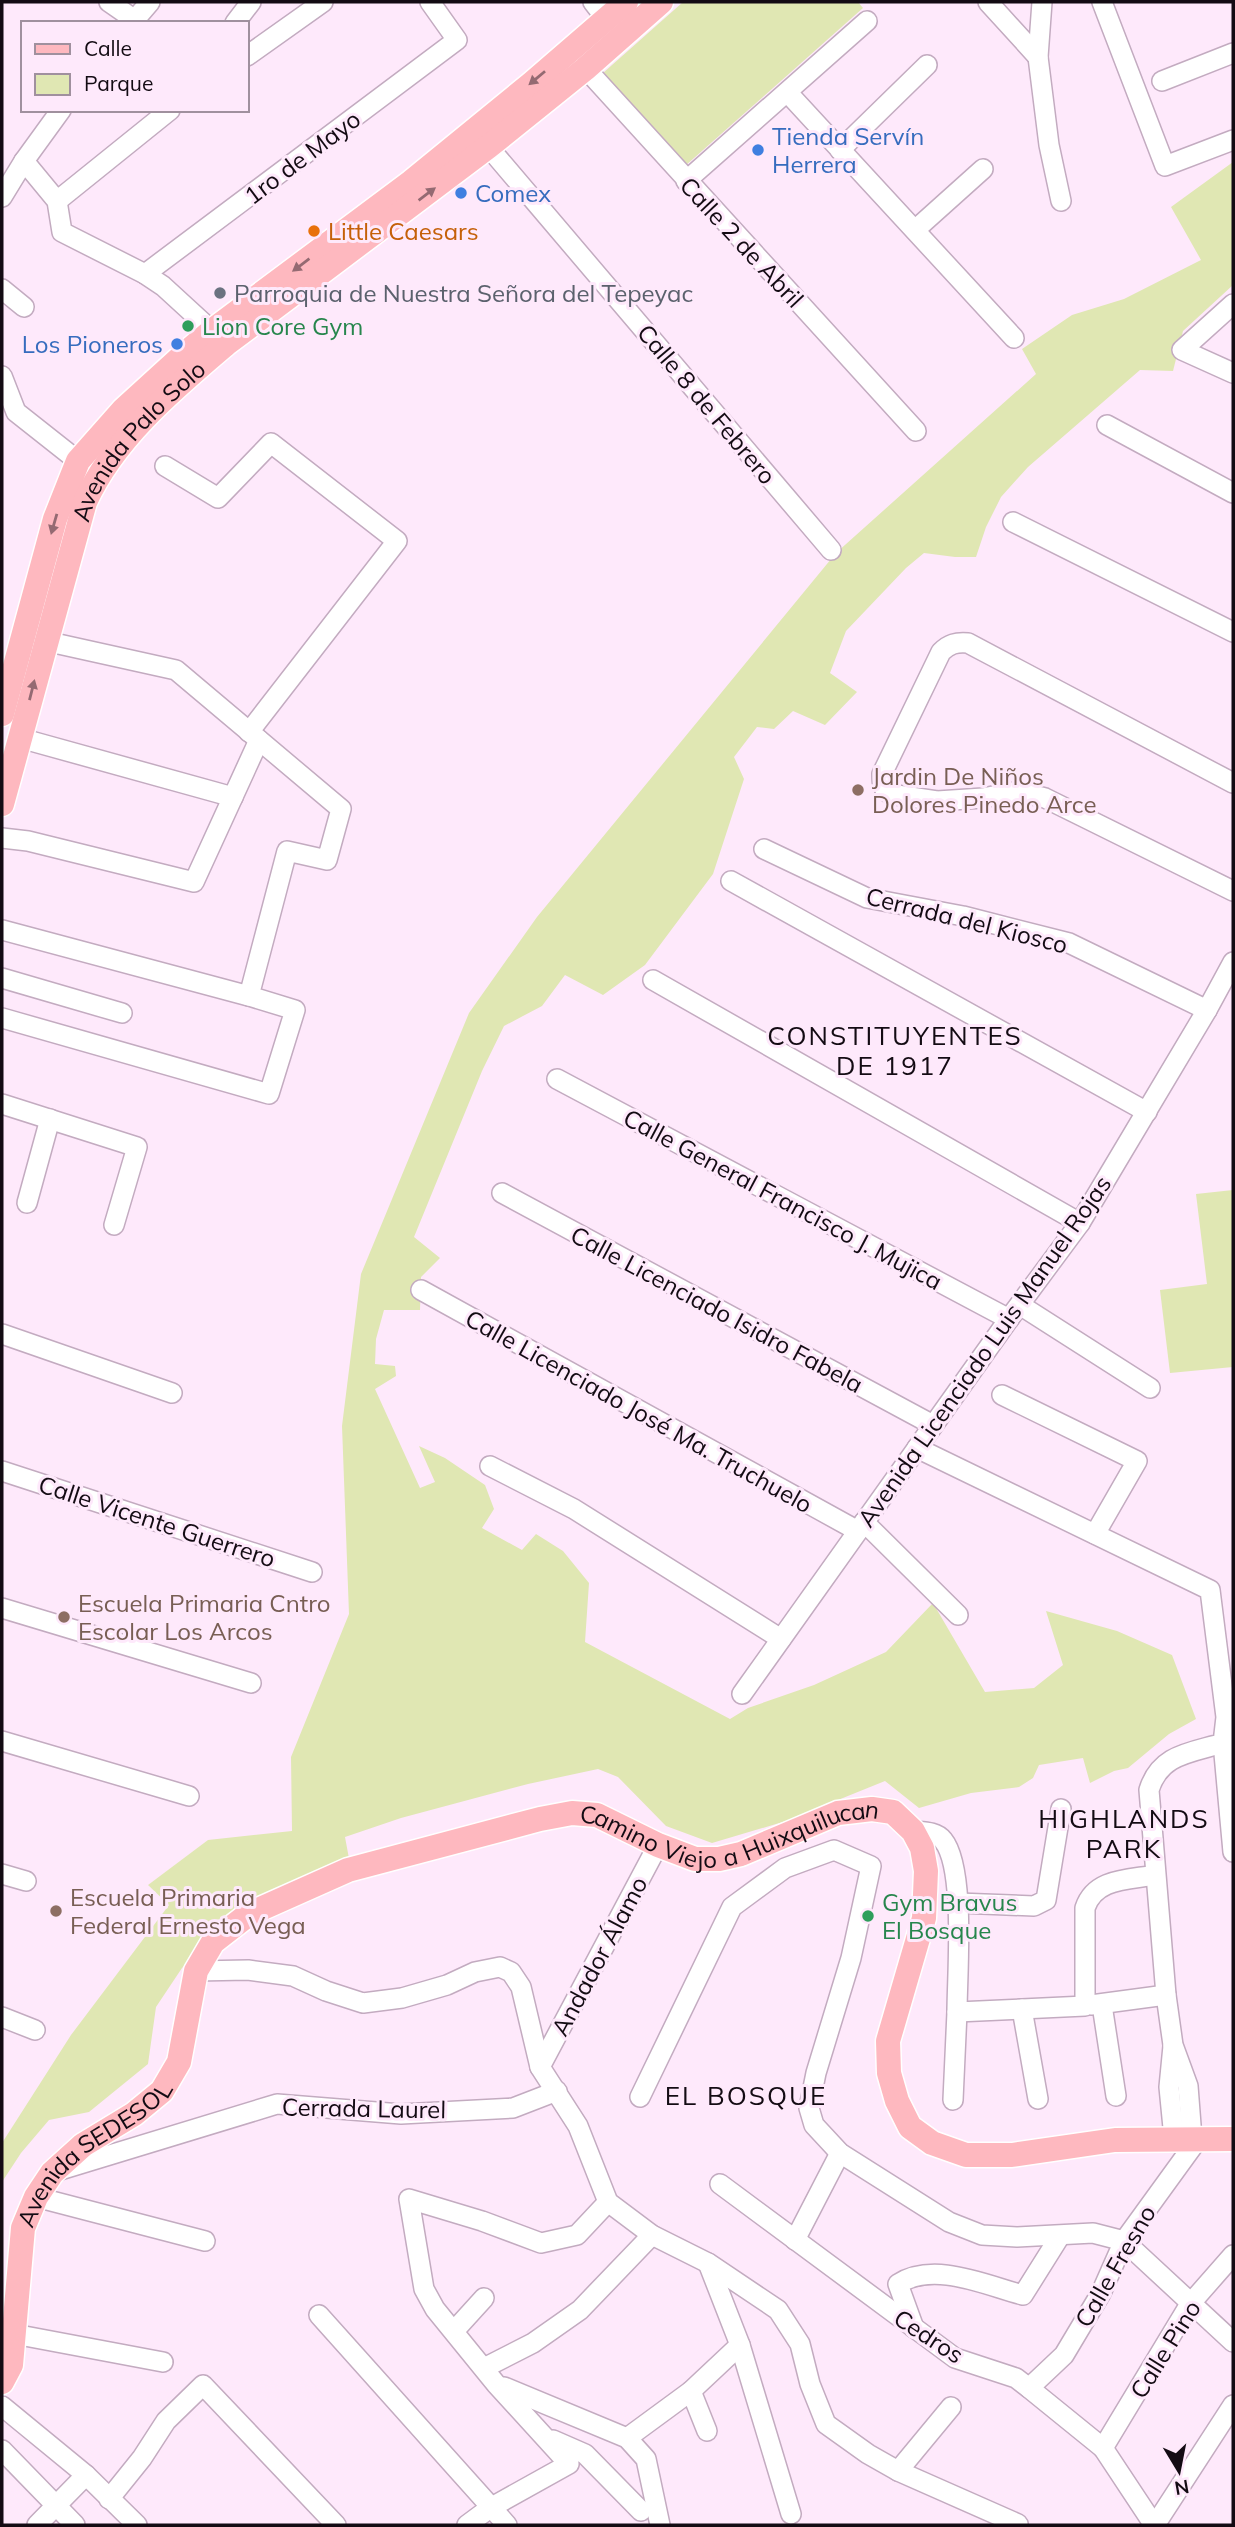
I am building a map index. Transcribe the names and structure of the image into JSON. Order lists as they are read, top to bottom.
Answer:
{
  "streets": {
    "main road": ["Avenida Palo Solo", "Camino Viejo a Huixquilucan", "Avenida SEDESOL"],
    "street": [
      "1ro de Mayo",
      "Calle 2 de Abril",
      "Calle 8 de Febrero",
      "Cerrada del Kiosco",
      "Calle General Francisco J. Mujica",
      "Calle Licenciado Isidro Fabela",
      "Avenida Licenciado Luis Manuel Rojas",
      "Calle Licenciado José Ma. Truchuelo",
      "Calle Vicente Guerrero",
      "Andador Álamo",
      "Cerrada Laurel",
      "Calle Fresno",
      "Cedros",
      "Calle Pino"
    ]
  },
  "crossings": [
    ["Calle 2 de Abril", "Avenida Palo Solo"],
    ["Calle 8 de Febrero", "Avenida Palo Solo"],
    ["Cerrada del Kiosco", "Avenida Licenciado Luis Manuel Rojas"],
    ["Calle General Francisco J. Mujica", "Avenida Licenciado Luis Manuel Rojas"],
    ["Calle Licenciado Isidro Fabela", "Avenida Licenciado Luis Manuel Rojas"],
    ["Avenida Licenciado Luis Manuel Rojas", "Calle Licenciado José Ma. Truchuelo"],
    ["Camino Viejo a Huixquilucan", "Andador Álamo"],
    ["Camino Viejo a Huixquilucan", "Avenida SEDESOL"],
    ["Camino Viejo a Huixquilucan", "Calle Fresno"],
    ["Cerrada Laurel", "Avenida SEDESOL"],
    ["Calle Fresno", "Cedros"],
    ["Cedros", "Calle Pino"]
  ],
  "districts": ["CONSTITUYENTES DE 1917", "HIGHLANDS PARK", "EL BOSQUE"],
  "places": [
    "Tienda Servín Herrera",
    "Comex",
    "Little Caesars",
    "Parroquia de Nuestra Señora del Tepeyac",
    "Lion Core Gym",
    "Los Pioneros",
    "Jardin De Niños Dolores Pinedo Arce",
    "Escuela Primaria Cntro Escolar Los Arcos",
    "Escuela Primaria Federal Ernesto Vega",
    "Gym Bravus El Bosque"
  ],
  "legend": ["Calle", "Parque"],
  "north": "bottom"
}
